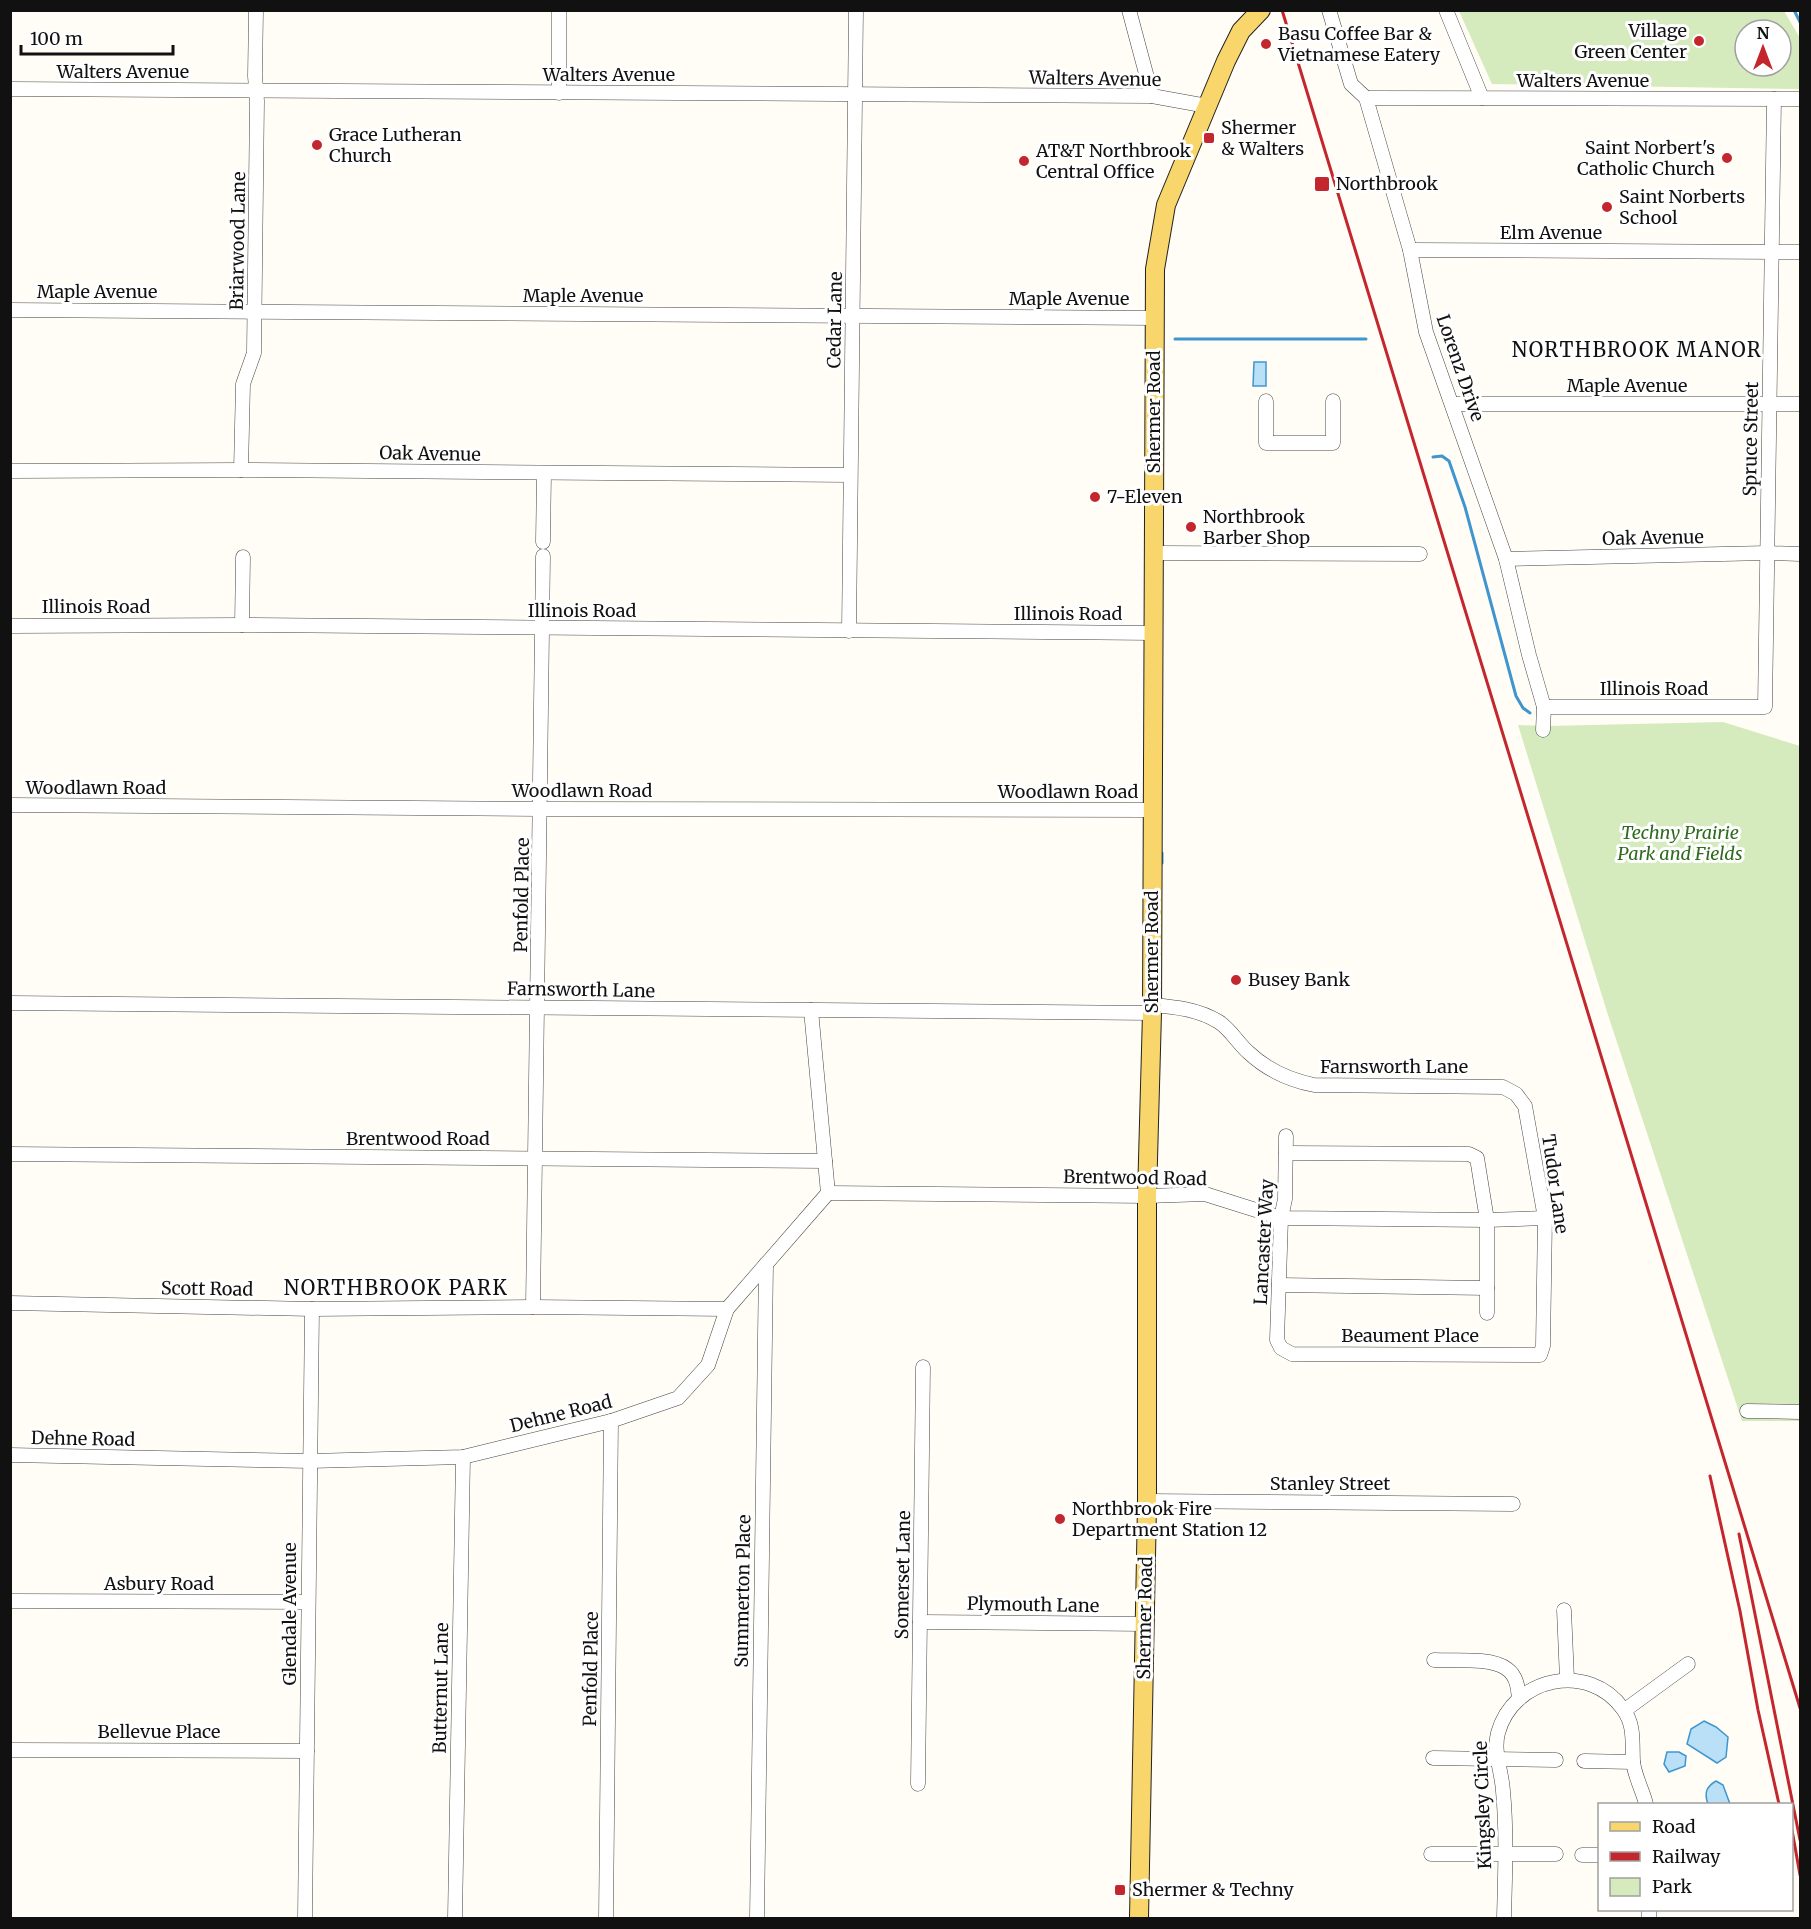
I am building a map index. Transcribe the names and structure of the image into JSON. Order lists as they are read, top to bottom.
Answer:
{
  "streets": {
    "main road": ["Shermer Road"],
    "street": [
      "Walters Avenue",
      "Elm Avenue",
      "Briarwood Lane",
      "Maple Avenue",
      "Cedar Lane",
      "Lorenz Drive",
      "Spruce Street",
      "Oak Avenue",
      "Illinois Road",
      "Woodlawn Road",
      "Penfold Place",
      "Farnsworth Lane",
      "Brentwood Road",
      "Tudor Lane",
      "Lancaster Way",
      "Scott Road",
      "Beaument Place",
      "Dehne Road",
      "Stanley Street",
      "Somerset Lane",
      "Asbury Road",
      "Summerton Place",
      "Plymouth Lane",
      "Glendale Avenue",
      "Butternut Lane",
      "Bellevue Place",
      "Kingsley Circle"
    ]
  },
  "crossings": [
    ["Walters Avenue", "Briarwood Lane"],
    ["Walters Avenue", "Cedar Lane"],
    ["Walters Avenue", "Lorenz Drive"],
    ["Walters Avenue", "Shermer Road"],
    ["Walters Avenue", "Spruce Street"],
    ["Elm Avenue", "Lorenz Drive"],
    ["Elm Avenue", "Spruce Street"],
    ["Briarwood Lane", "Maple Avenue"],
    ["Briarwood Lane", "Oak Avenue"],
    ["Maple Avenue", "Cedar Lane"],
    ["Maple Avenue", "Lorenz Drive"],
    ["Maple Avenue", "Shermer Road"],
    ["Maple Avenue", "Spruce Street"],
    ["Cedar Lane", "Oak Avenue"],
    ["Cedar Lane", "Illinois Road"],
    ["Lorenz Drive", "Oak Avenue"],
    ["Lorenz Drive", "Illinois Road"],
    ["Shermer Road", "Illinois Road"],
    ["Shermer Road", "Woodlawn Road"],
    ["Shermer Road", "Farnsworth Lane"],
    ["Shermer Road", "Brentwood Road"],
    ["Shermer Road", "Stanley Street"],
    ["Shermer Road", "Plymouth Lane"],
    ["Spruce Street", "Oak Avenue"],
    ["Spruce Street", "Illinois Road"],
    ["Oak Avenue", "Penfold Place"],
    ["Illinois Road", "Penfold Place"],
    ["Woodlawn Road", "Penfold Place"],
    ["Penfold Place", "Farnsworth Lane"],
    ["Penfold Place", "Brentwood Road"],
    ["Penfold Place", "Scott Road"],
    ["Penfold Place", "Dehne Road"],
    ["Farnsworth Lane", "Tudor Lane"],
    ["Brentwood Road", "Tudor Lane"],
    ["Brentwood Road", "Lancaster Way"],
    ["Brentwood Road", "Dehne Road"],
    ["Tudor Lane", "Beaument Place"],
    ["Lancaster Way", "Beaument Place"],
    ["Scott Road", "Dehne Road"],
    ["Scott Road", "Glendale Avenue"],
    ["Dehne Road", "Summerton Place"],
    ["Dehne Road", "Glendale Avenue"],
    ["Dehne Road", "Butternut Lane"],
    ["Somerset Lane", "Plymouth Lane"],
    ["Asbury Road", "Glendale Avenue"],
    ["Glendale Avenue", "Bellevue Place"]
  ],
  "districts": ["NORTHBROOK MANOR", "NORTHBROOK PARK"],
  "parks": ["Techny Prairie Park and Fields"],
  "places": {
    "other": [
      "Village Green Center",
      "Basu Coffee Bar & Vietnamese Eatery",
      "Grace Lutheran Church",
      "Saint Norbert's Catholic Church",
      "AT&T Northbrook Central Office",
      "Saint Norberts School",
      "7-Eleven",
      "Northbrook Barber Shop",
      "Busey Bank",
      "Northbrook Fire Department Station 12"
    ],
    "transit": ["Shermer & Walters", "Northbrook", "Shermer & Techny"]
  },
  "legend": ["Road", "Railway", "Park"],
  "scale_bar": "100 m",
  "north": "top"
}
